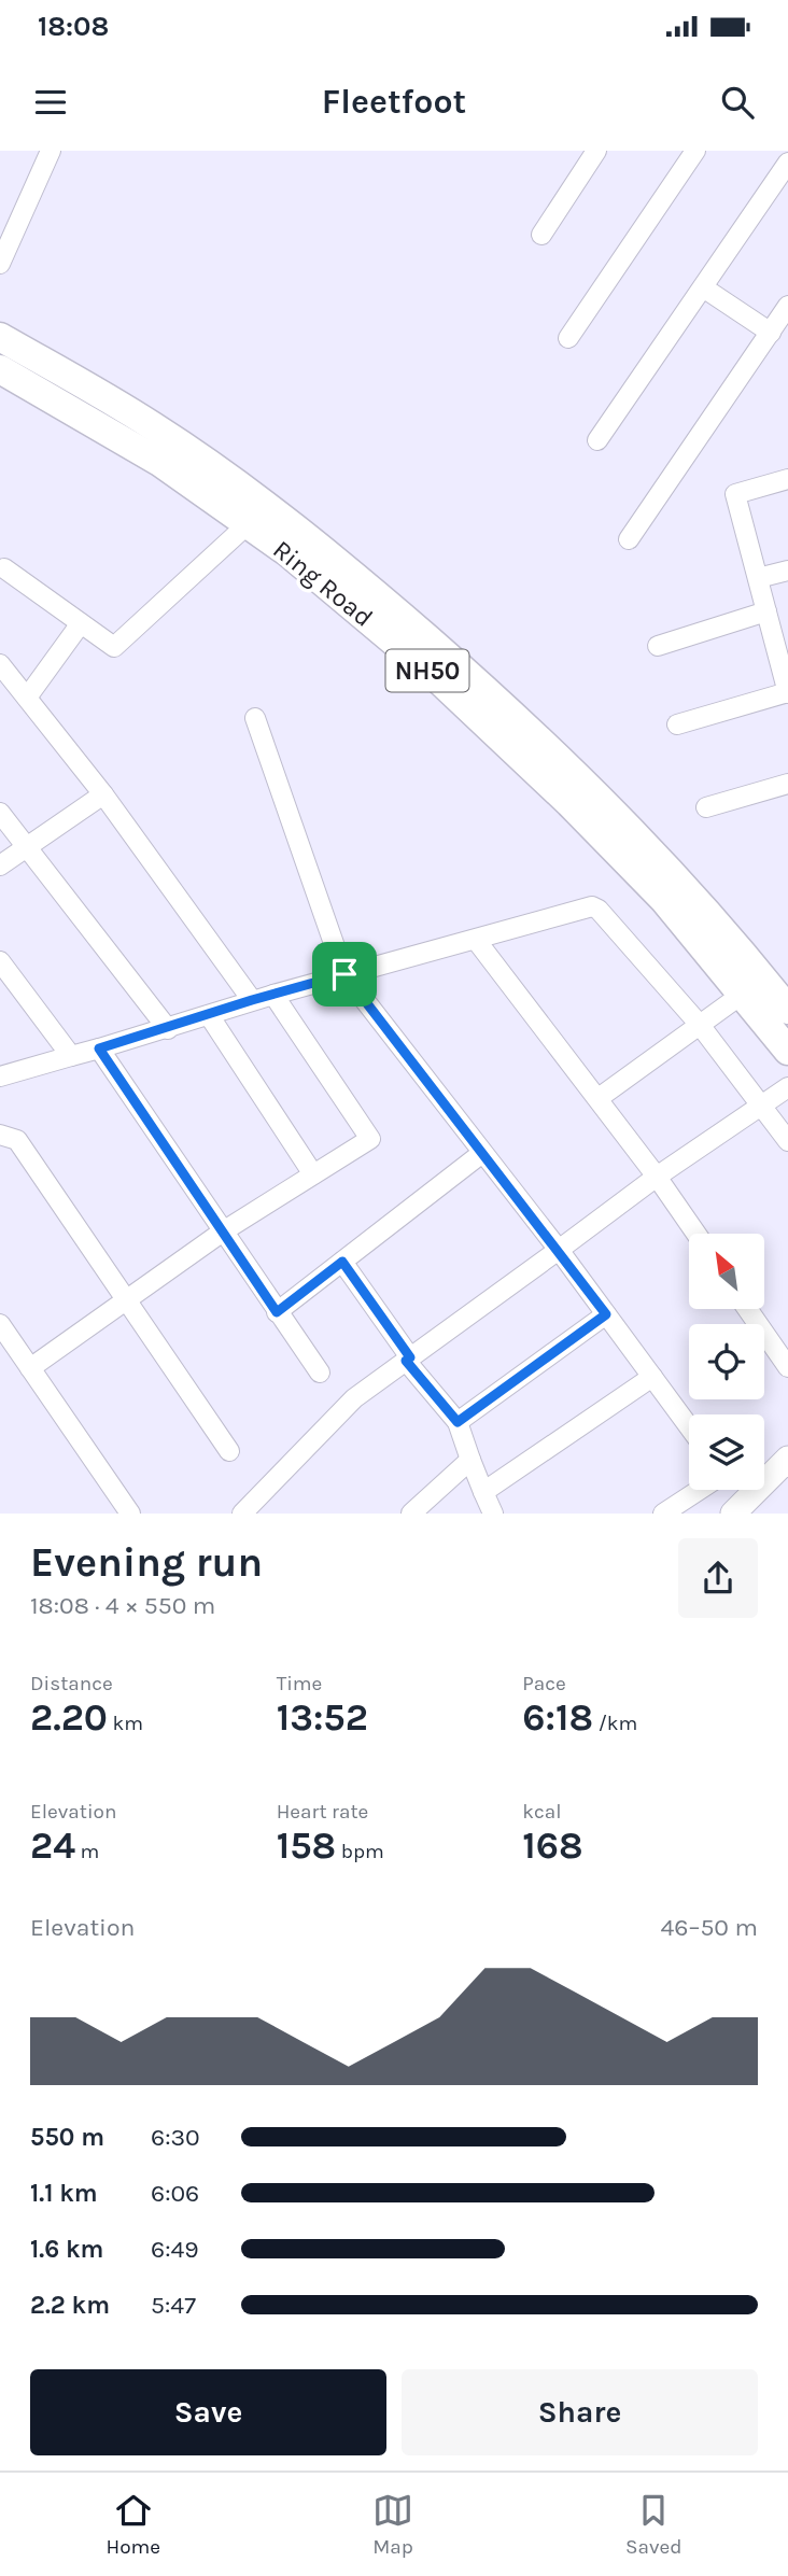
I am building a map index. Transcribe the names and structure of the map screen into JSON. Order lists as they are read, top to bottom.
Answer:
{
  "streets": {
    "highway": ["Ring Road", "NH50"]
  },
  "north": "top left",
  "page": {
    "status": "18:08",
    "header": "Fleetfoot",
    "heading": ["Evening run", "18:08 · 4 × 550 m"],
    "stats": [
      ["Distance", "2.20 km"],
      ["Time", "13:52"],
      ["Pace", "6:18 /km"],
      ["Elevation", "24 m"],
      ["Heart rate", "158 bpm"],
      ["kcal", "168"]
    ],
    "chart": ["Elevation", "46–50 m"],
    "list": [
      {
        "name": "550 m",
        "note": "6:30"
      },
      {
        "name": "1.1 km",
        "note": "6:06"
      },
      {
        "name": "1.6 km",
        "note": "6:49"
      },
      {
        "name": "2.2 km",
        "note": "5:47"
      }
    ],
    "buttons": ["Save", "Share"],
    "tabs": ["Home", "Map", "Saved"]
  }
}
